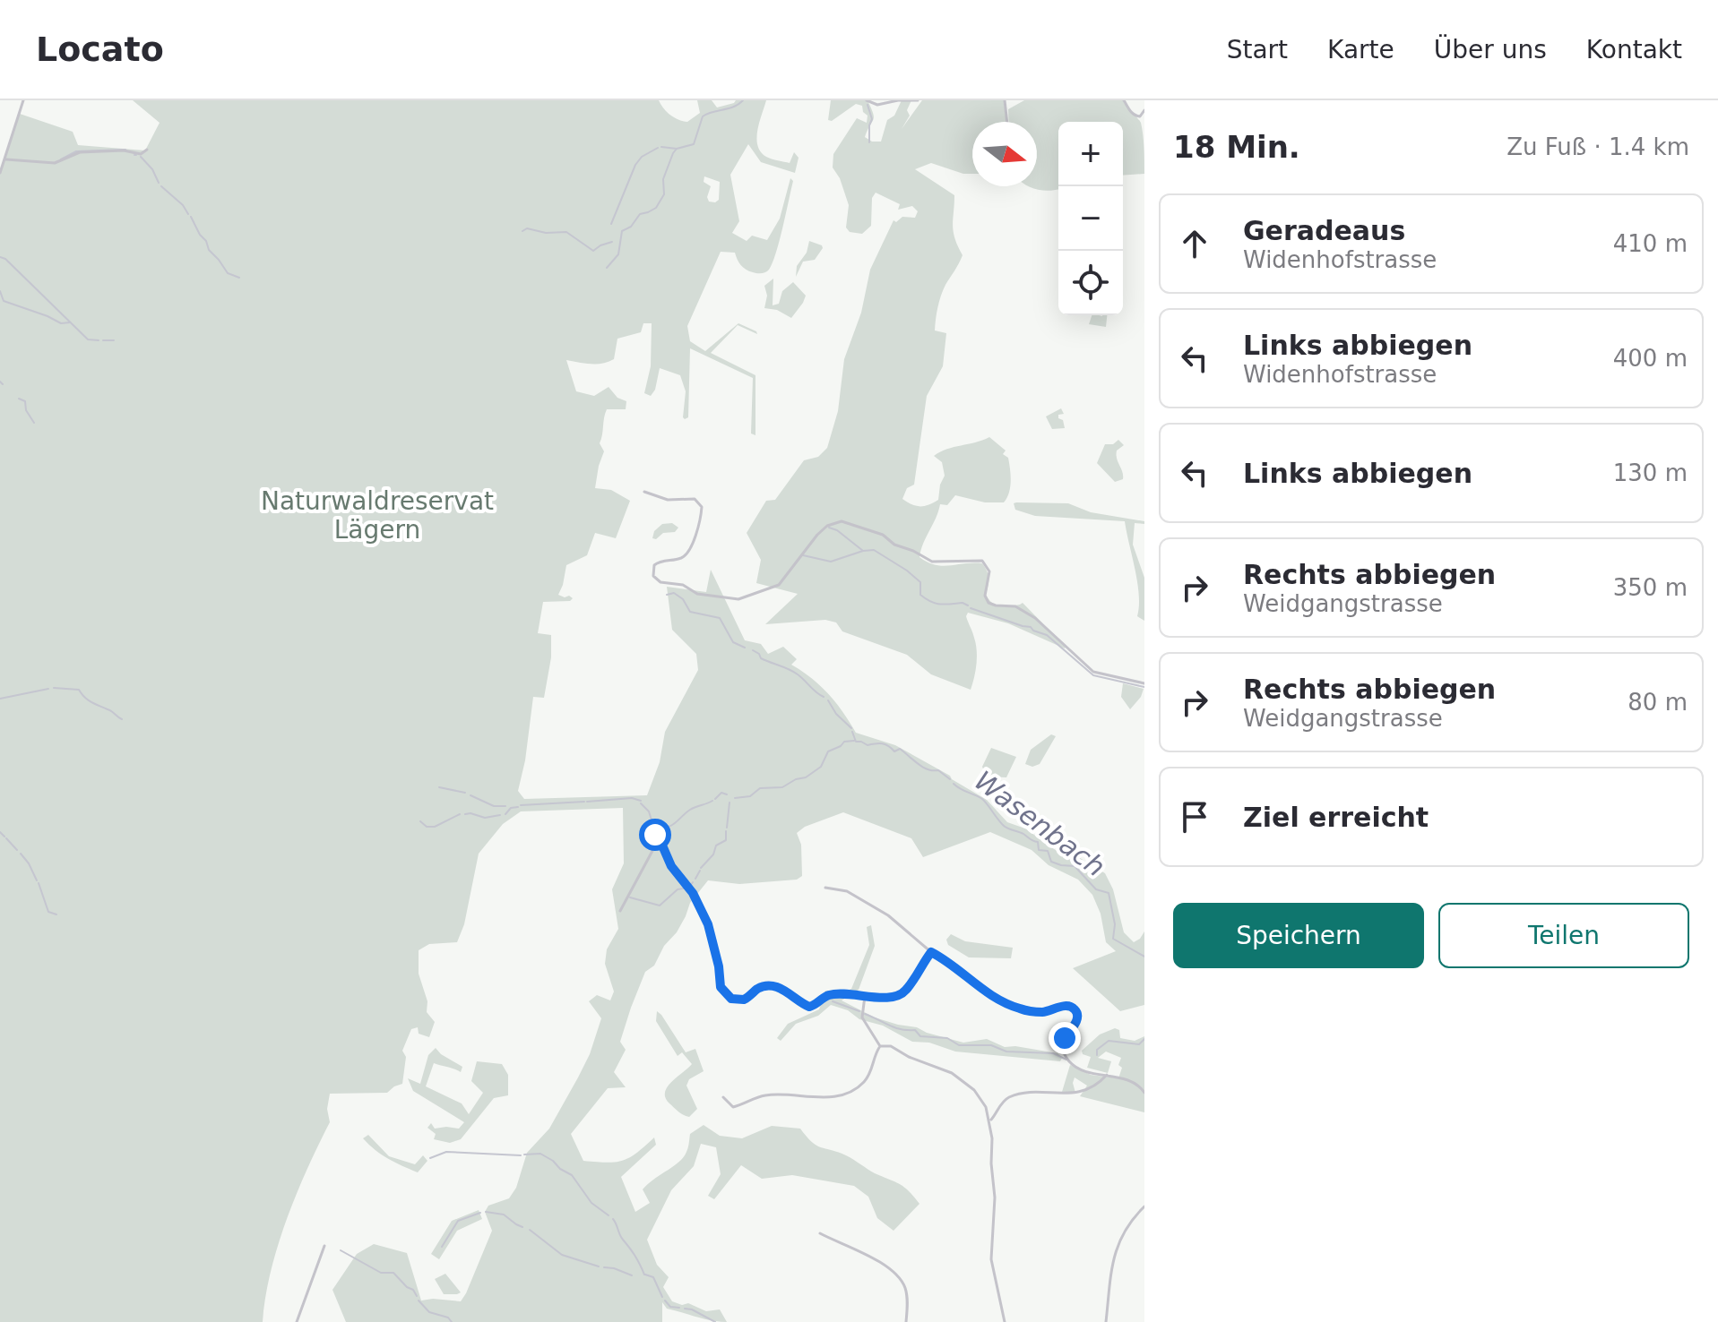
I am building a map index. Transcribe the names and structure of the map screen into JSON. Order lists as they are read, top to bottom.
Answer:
{
  "water": ["Wasenbach"],
  "parks": ["Naturwaldreservat Lägern"],
  "north": "right",
  "page": {
    "header": "Locato",
    "nav": [
      "Start",
      "Karte",
      "Über uns",
      "Kontakt"
    ],
    "heading": ["18 Min.", "Zu Fuß · 1.4 km"],
    "map_buttons": ["+", "−"],
    "list": [
      ["Geradeaus", "Widenhofstrasse", "410 m"],
      ["Links abbiegen", "Widenhofstrasse", "400 m"],
      ["Links abbiegen", "130 m"],
      ["Rechts abbiegen", "Weidgangstrasse", "350 m"],
      ["Rechts abbiegen", "Weidgangstrasse", "80 m"],
      "Ziel erreicht"
    ],
    "buttons": ["Speichern", "Teilen"]
  }
}
